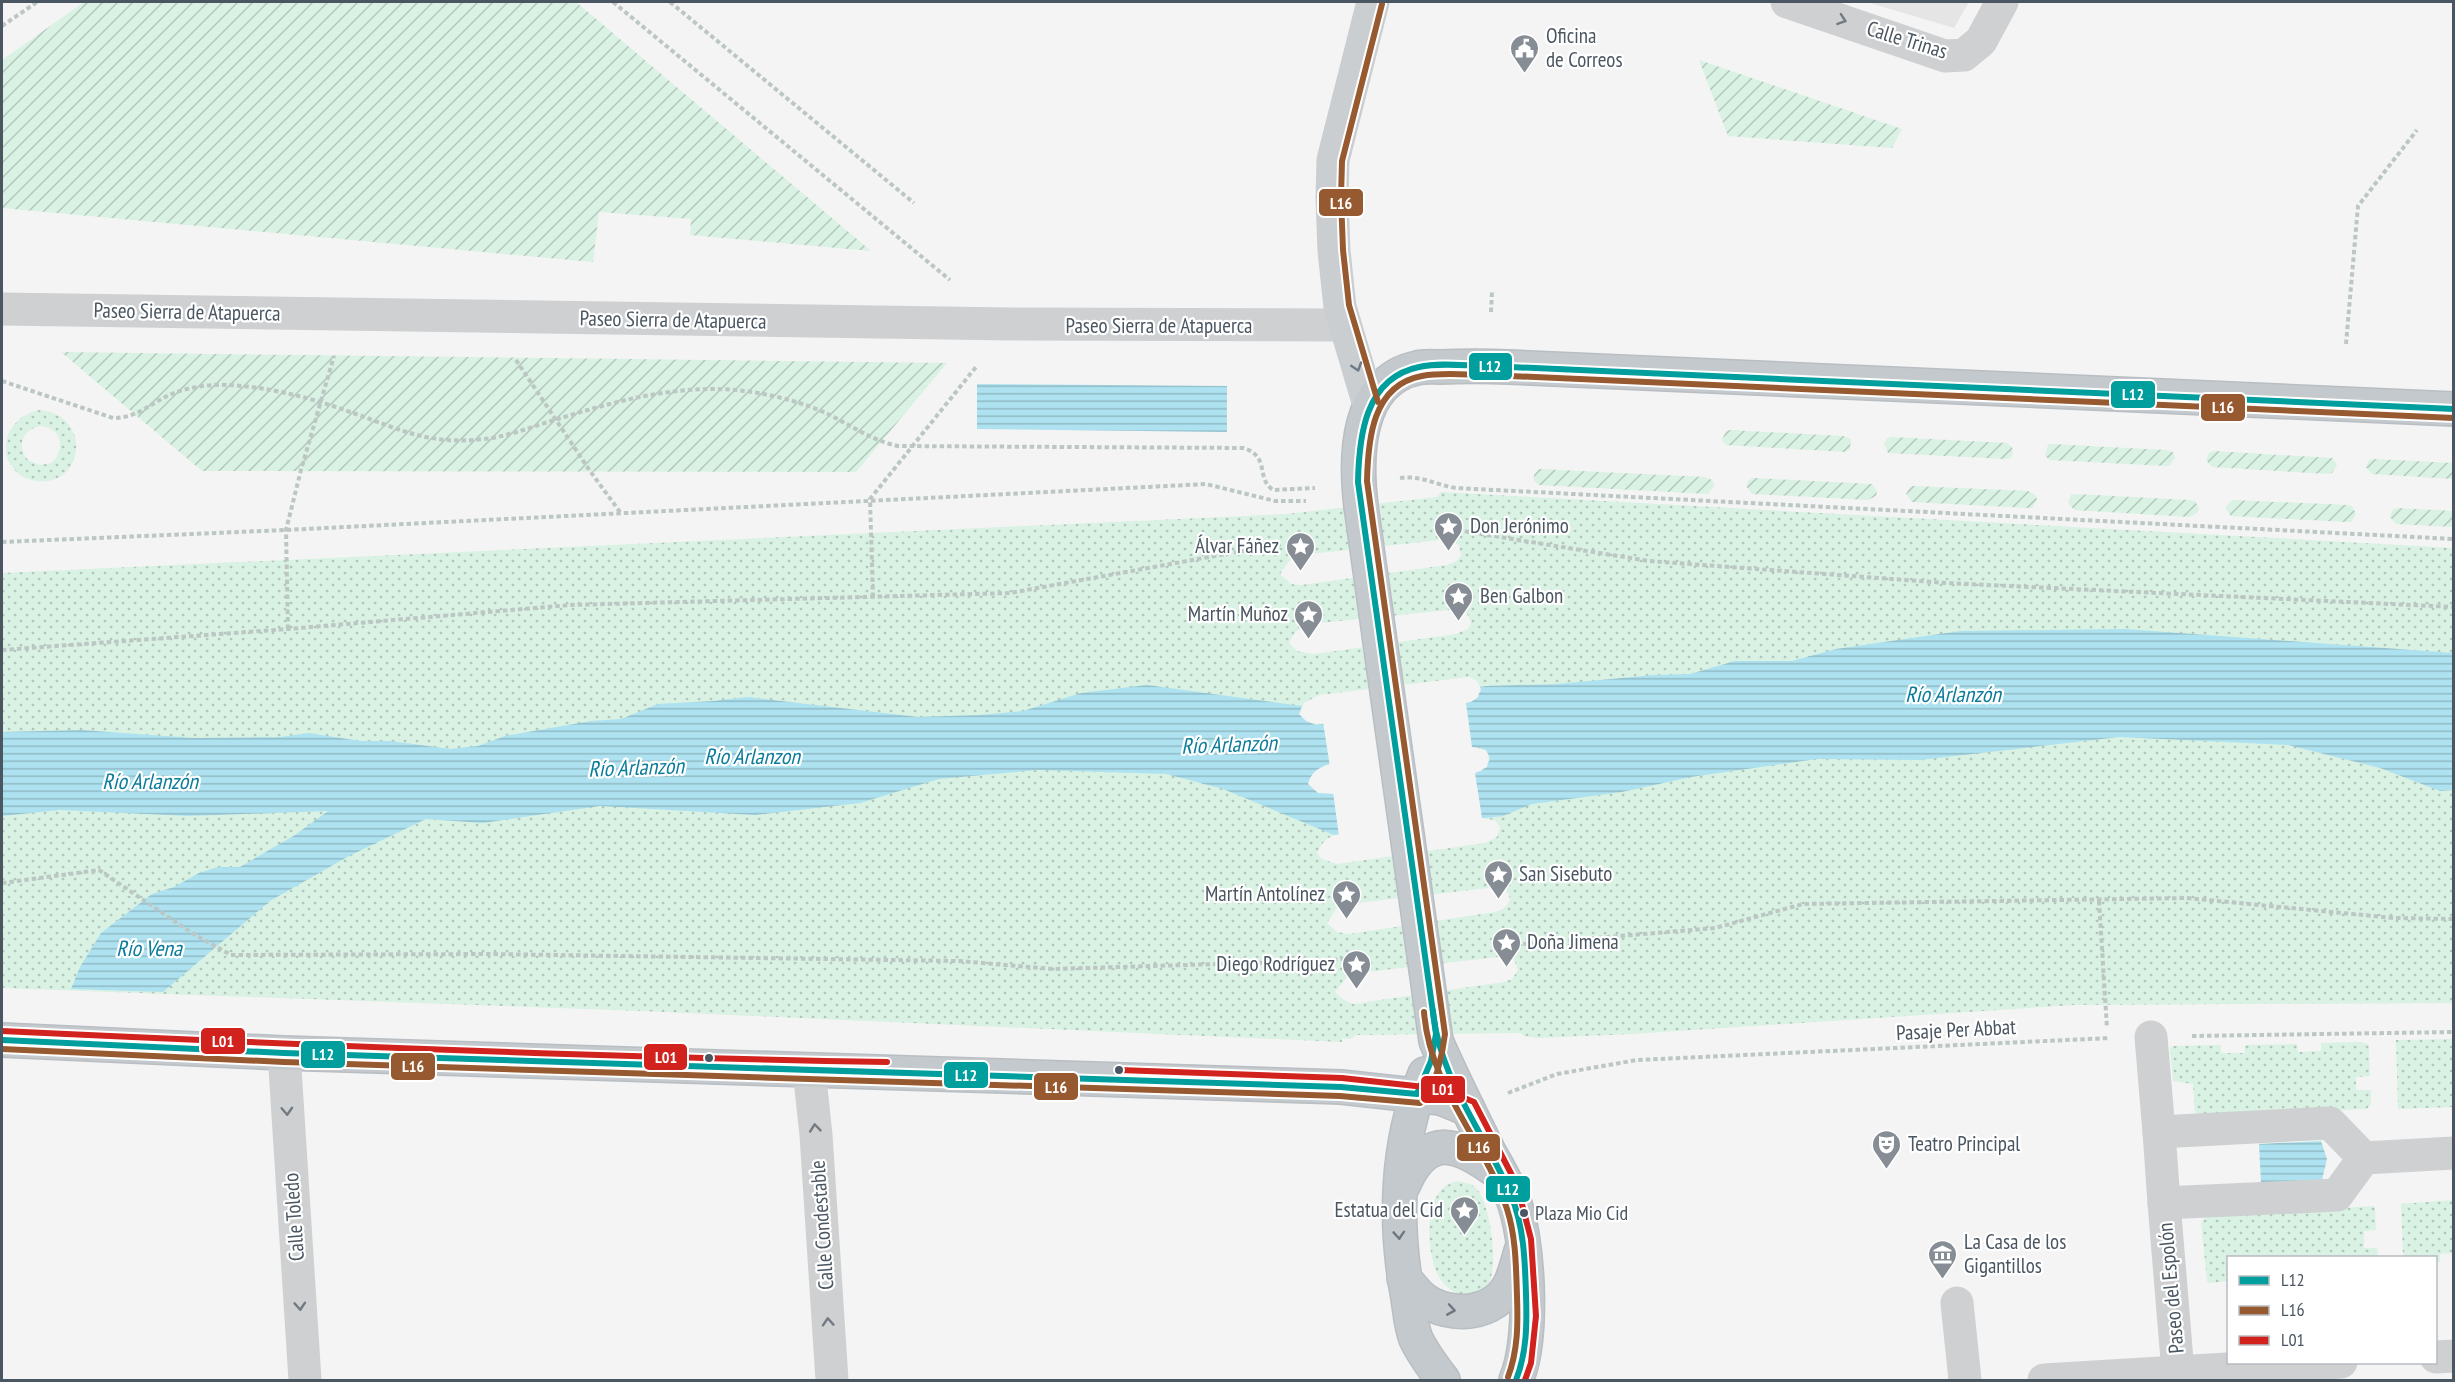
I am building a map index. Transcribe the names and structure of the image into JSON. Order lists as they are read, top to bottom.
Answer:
{
  "streets": {
    "street": [
      "Calle Trinas",
      "Paseo Sierra de Atapuerca",
      "Calle Toledo",
      "Calle Condestable",
      "Paseo del Espolón"
    ],
    "path": ["Pasaje Per Abbat"]
  },
  "one_way": ["Calle Trinas", "Calle Toledo", "Calle Condestable"],
  "water": ["Río Arlanzón", "Río Arlanzon", "Río Vena"],
  "places": {
    "public building": ["Oficina de Correos"],
    "place": [
      "Don Jerónimo",
      "Álvar Fáñez",
      "Ben Galbon",
      "Martín Muñoz",
      "San Sisebuto",
      "Martín Antolínez",
      "Doña Jimena",
      "Diego Rodríguez",
      "Estatua del Cid"
    ],
    "theatre": ["Teatro Principal"],
    "other": ["Plaza Mio Cid"],
    "museum": ["La Casa de los Gigantillos"]
  },
  "lines": ["transit line L16", "transit line L12", "transit line L01"],
  "legend": ["L12", "L16", "L01"]
}
